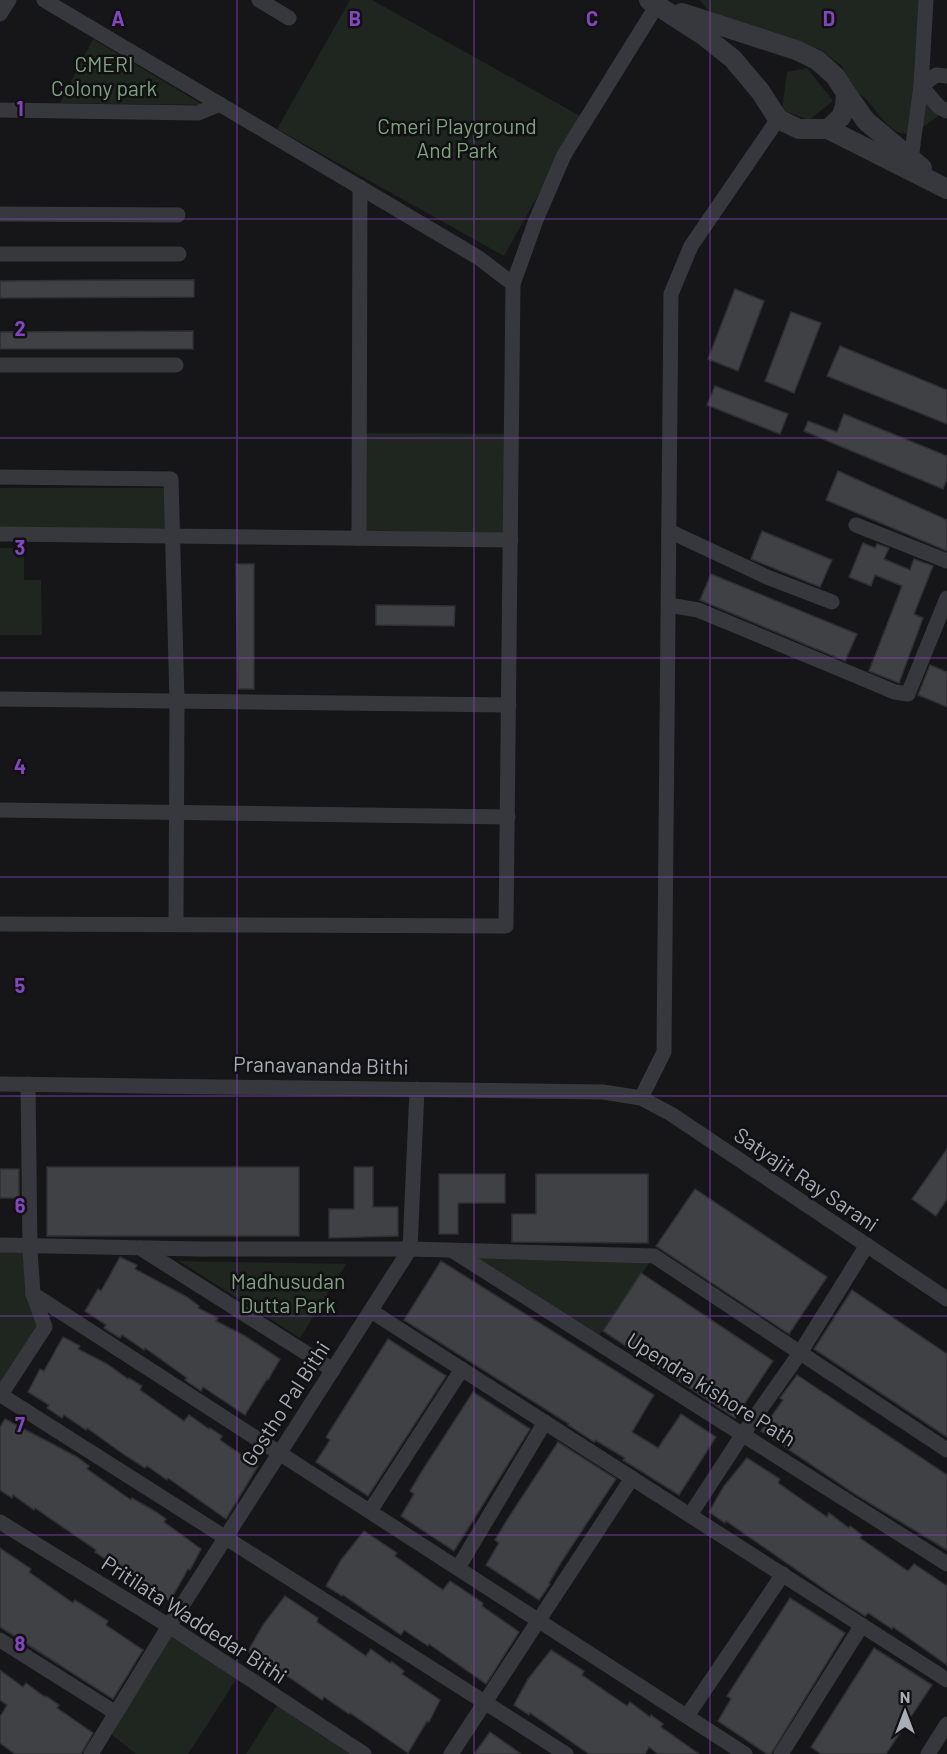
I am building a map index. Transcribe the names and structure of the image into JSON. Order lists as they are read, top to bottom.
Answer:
{
  "streets": {
    "street": [
      "Pranavananda Bithi",
      "Satyajit Ray Sarani",
      "Upendra kishore Path",
      "Gostho Pal Bithi",
      "Pritilata Waddedar Bithi"
    ]
  },
  "crossings": [
    ["Pranavananda Bithi", "Satyajit Ray Sarani"],
    ["Pranavananda Bithi", "Gostho Pal Bithi"],
    ["Gostho Pal Bithi", "Pritilata Waddedar Bithi"]
  ],
  "parks": ["CMERI Colony park", "Cmeri Playground And Park", "Madhusudan Dutta Park"],
  "north": "top",
  "grid": {
    "columns": [
      "A",
      "B",
      "C",
      "D"
    ],
    "rows": [
      "1",
      "2",
      "3",
      "4",
      "5",
      "6",
      "7",
      "8"
    ]
  }
}
